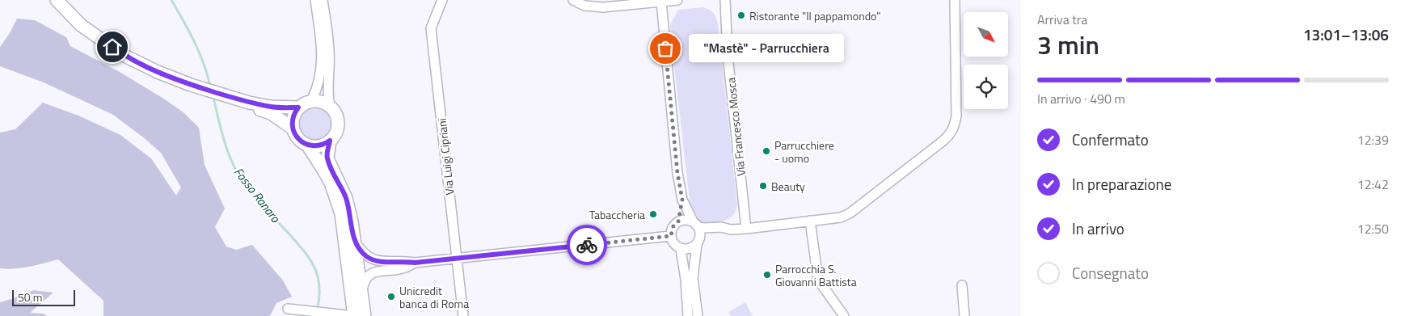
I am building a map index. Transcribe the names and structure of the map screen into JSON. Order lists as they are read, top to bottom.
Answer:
{
  "streets": {
    "street": ["Via Francesco Mosca", "Via Luigi Cipriani"]
  },
  "water": ["Fosso Ranaro"],
  "places": [
    "Ristorante \"Il pappamondo\"",
    "\"Mastè\" - Parrucchiera",
    "Parrucchiere - uomo",
    "Beauty",
    "Tabaccheria",
    "Parrocchia S. Giovanni Battista",
    "Unicredit banca di Roma"
  ],
  "scale_bar": "50 m",
  "north": "bottom right",
  "page": {
    "heading": ["3 min", "Arriva tra", "13:01–13:06"],
    "bubble": "\"Mastè\" - Parrucchiera",
    "bar": "In arrivo · 490 m",
    "list": [
      ["Confermato", "12:39"],
      ["In preparazione", "12:42"],
      ["In arrivo", "12:50"],
      "Consegnato"
    ],
    "scale": "50 m"
  }
}
